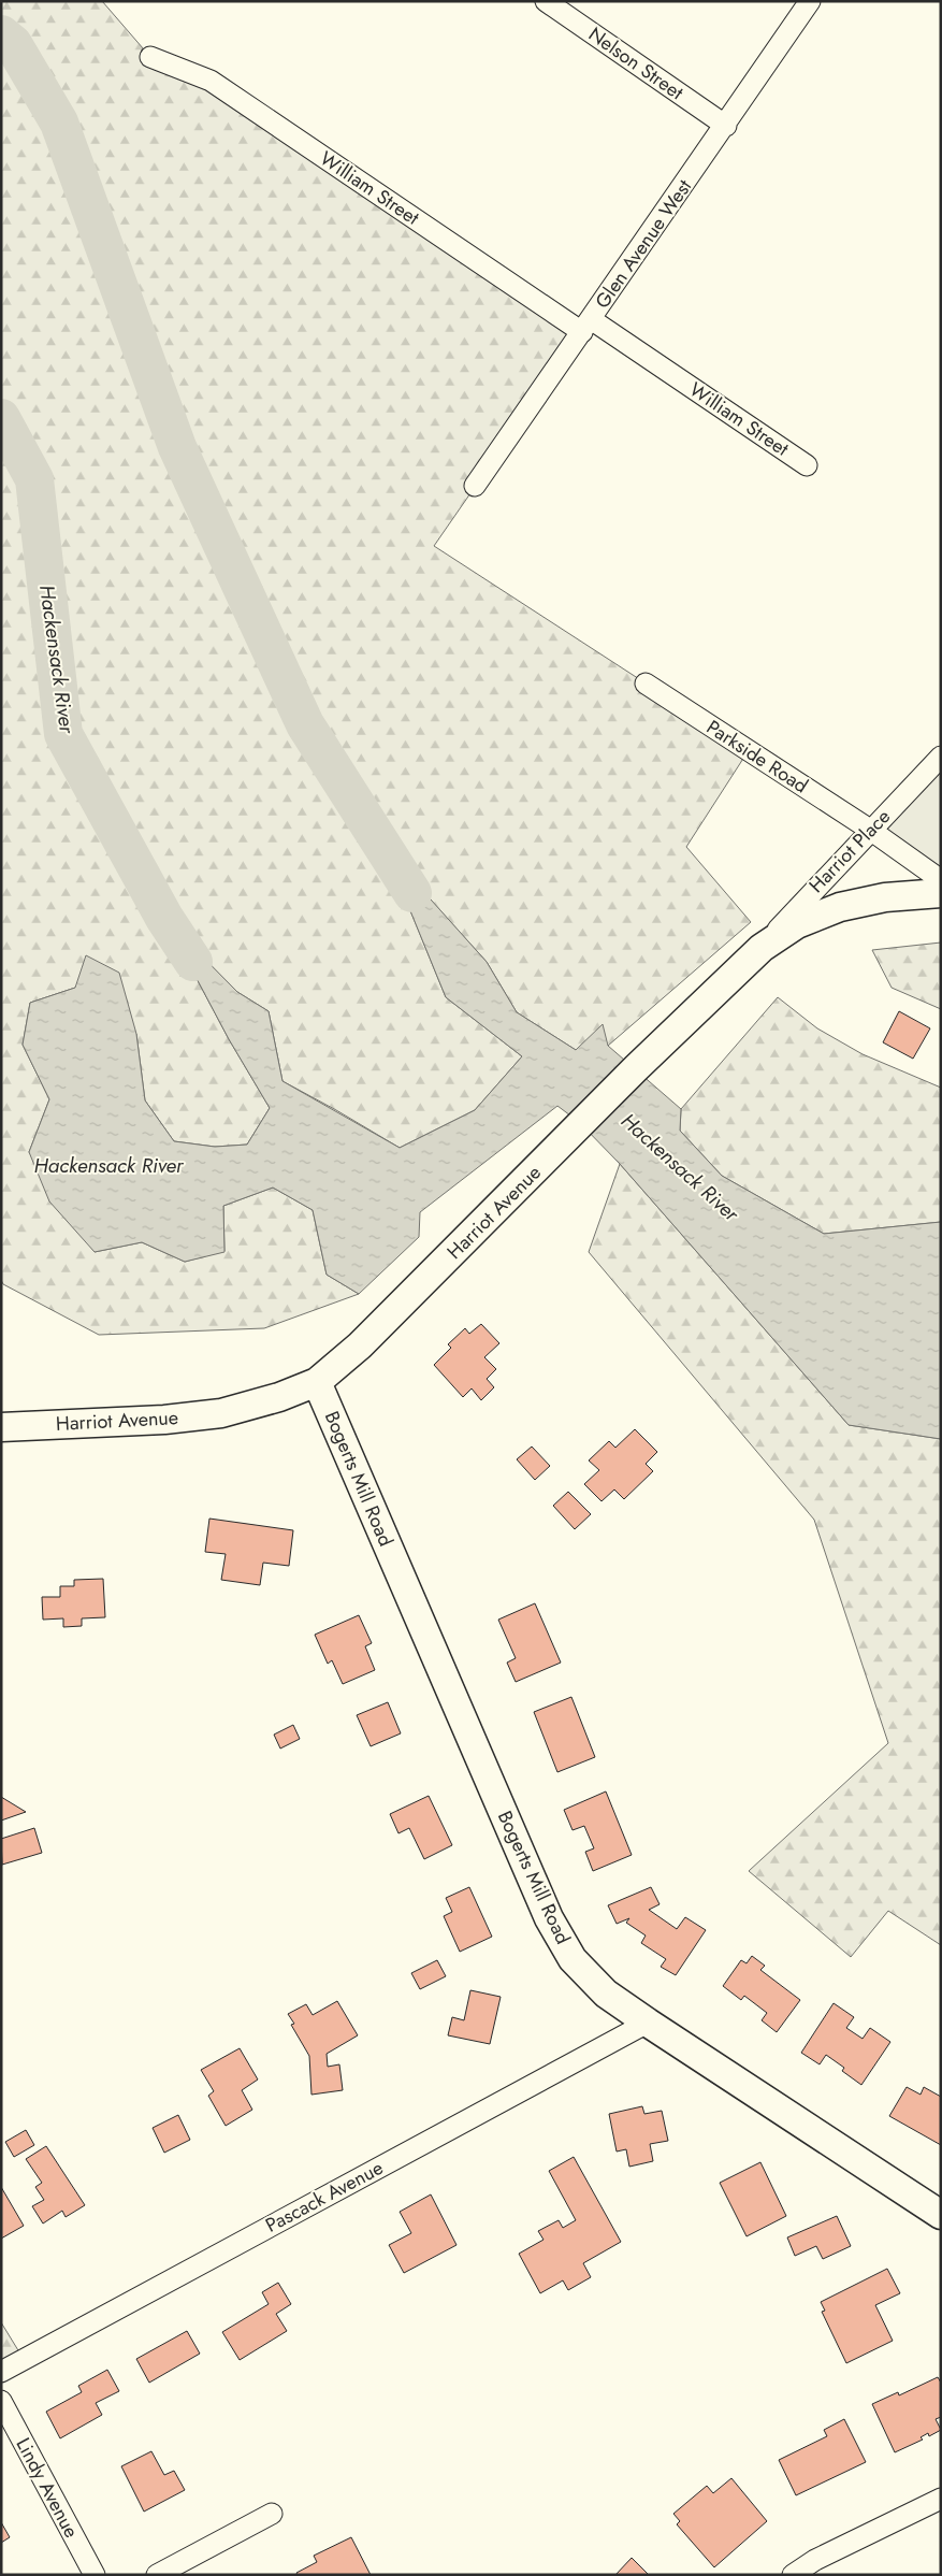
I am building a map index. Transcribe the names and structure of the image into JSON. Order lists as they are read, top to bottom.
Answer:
{
  "streets": {
    "street": [
      "Nelson Street",
      "William Street",
      "Glen Avenue West",
      "Parkside Road",
      "Harriot Place",
      "Harriot Avenue",
      "Bogerts Mill Road",
      "Pascack Avenue",
      "Lindy Avenue"
    ]
  },
  "crossings": [
    ["Nelson Street", "Glen Avenue West"],
    ["William Street", "Glen Avenue West"],
    ["Parkside Road", "Harriot Place"],
    ["Harriot Place", "Harriot Avenue"],
    ["Harriot Avenue", "Bogerts Mill Road"],
    ["Bogerts Mill Road", "Pascack Avenue"]
  ],
  "water": ["Hackensack River"]
}
